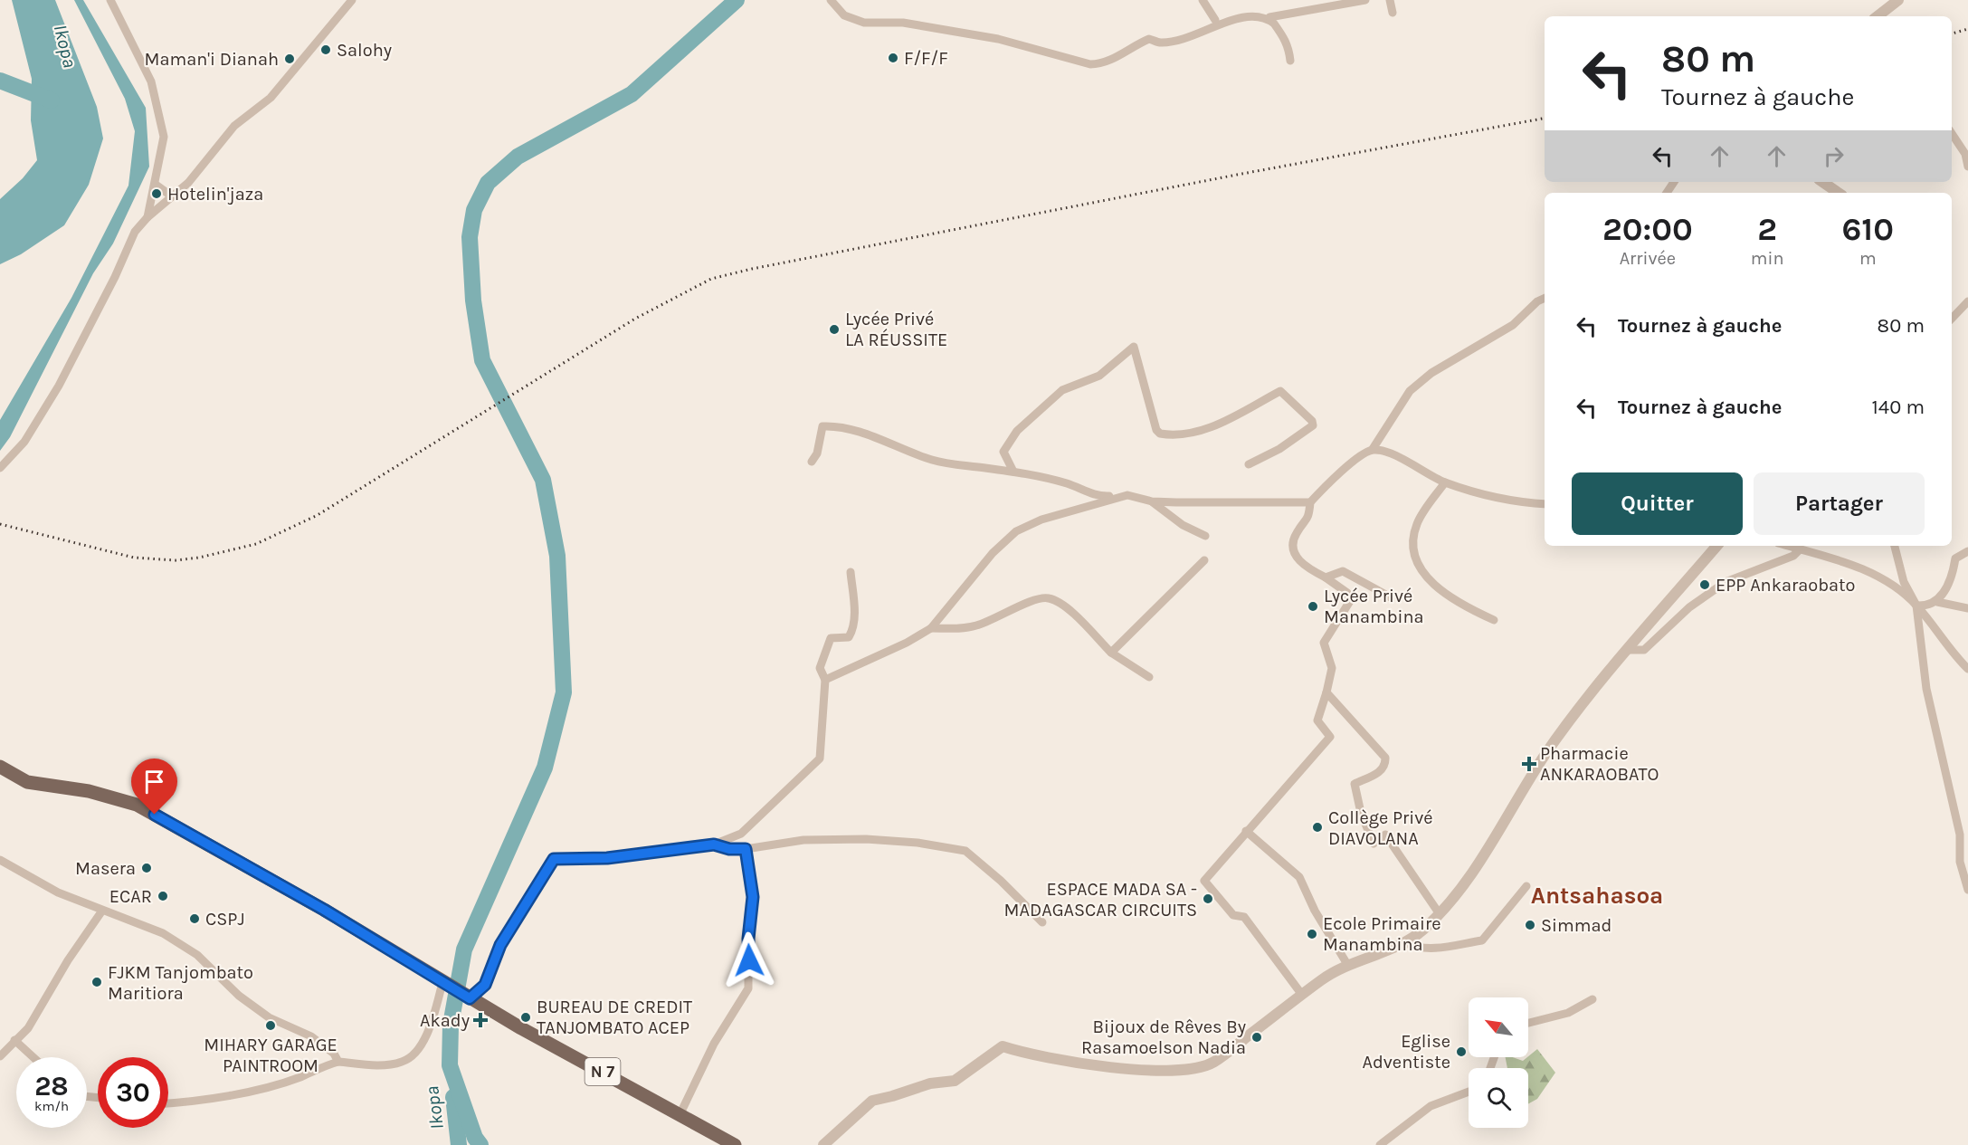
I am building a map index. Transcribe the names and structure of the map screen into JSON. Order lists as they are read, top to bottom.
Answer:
{
  "streets": {
    "main road": ["N 7"]
  },
  "districts": ["Antsahasoa"],
  "water": ["Ikopa"],
  "places": {
    "other": [
      "Salohy",
      "F/F/F",
      "Maman'i Dianah",
      "Hotelin'jaza",
      "Lycée Privé LA RÉUSSITE",
      "EPP Ankaraobato",
      "Lycée Privé Manambina",
      "Collège Privé DIAVOLANA",
      "Masera",
      "ECAR",
      "ESPACE MADA SA - MADAGASCAR CIRCUITS",
      "CSPJ",
      "Simmad",
      "Ecole Primaire Manambina",
      "FJKM Tanjombato Maritiora",
      "BUREAU DE CREDIT TANJOMBATO ACEP",
      "MIHARY GARAGE PAINTROOM",
      "Bijoux de Rêves By Rasamoelson Nadia",
      "Eglise Adventiste"
    ],
    "health": ["Pharmacie ANKARAOBATO", "Akady"]
  },
  "north": "top left",
  "page": {
    "turn": ["80 m", "Tournez à gauche"],
    "eta": [
      "20:00",
      "Arrivée",
      "2",
      "min",
      "610",
      "m"
    ],
    "list": [
      {
        "name": "Tournez à gauche",
        "value": "80 m"
      },
      {
        "name": "Tournez à gauche",
        "value": "140 m"
      }
    ],
    "buttons": ["Quitter", "Partager"],
    "speed": "28 km/h",
    "limit": "30"
  }
}
